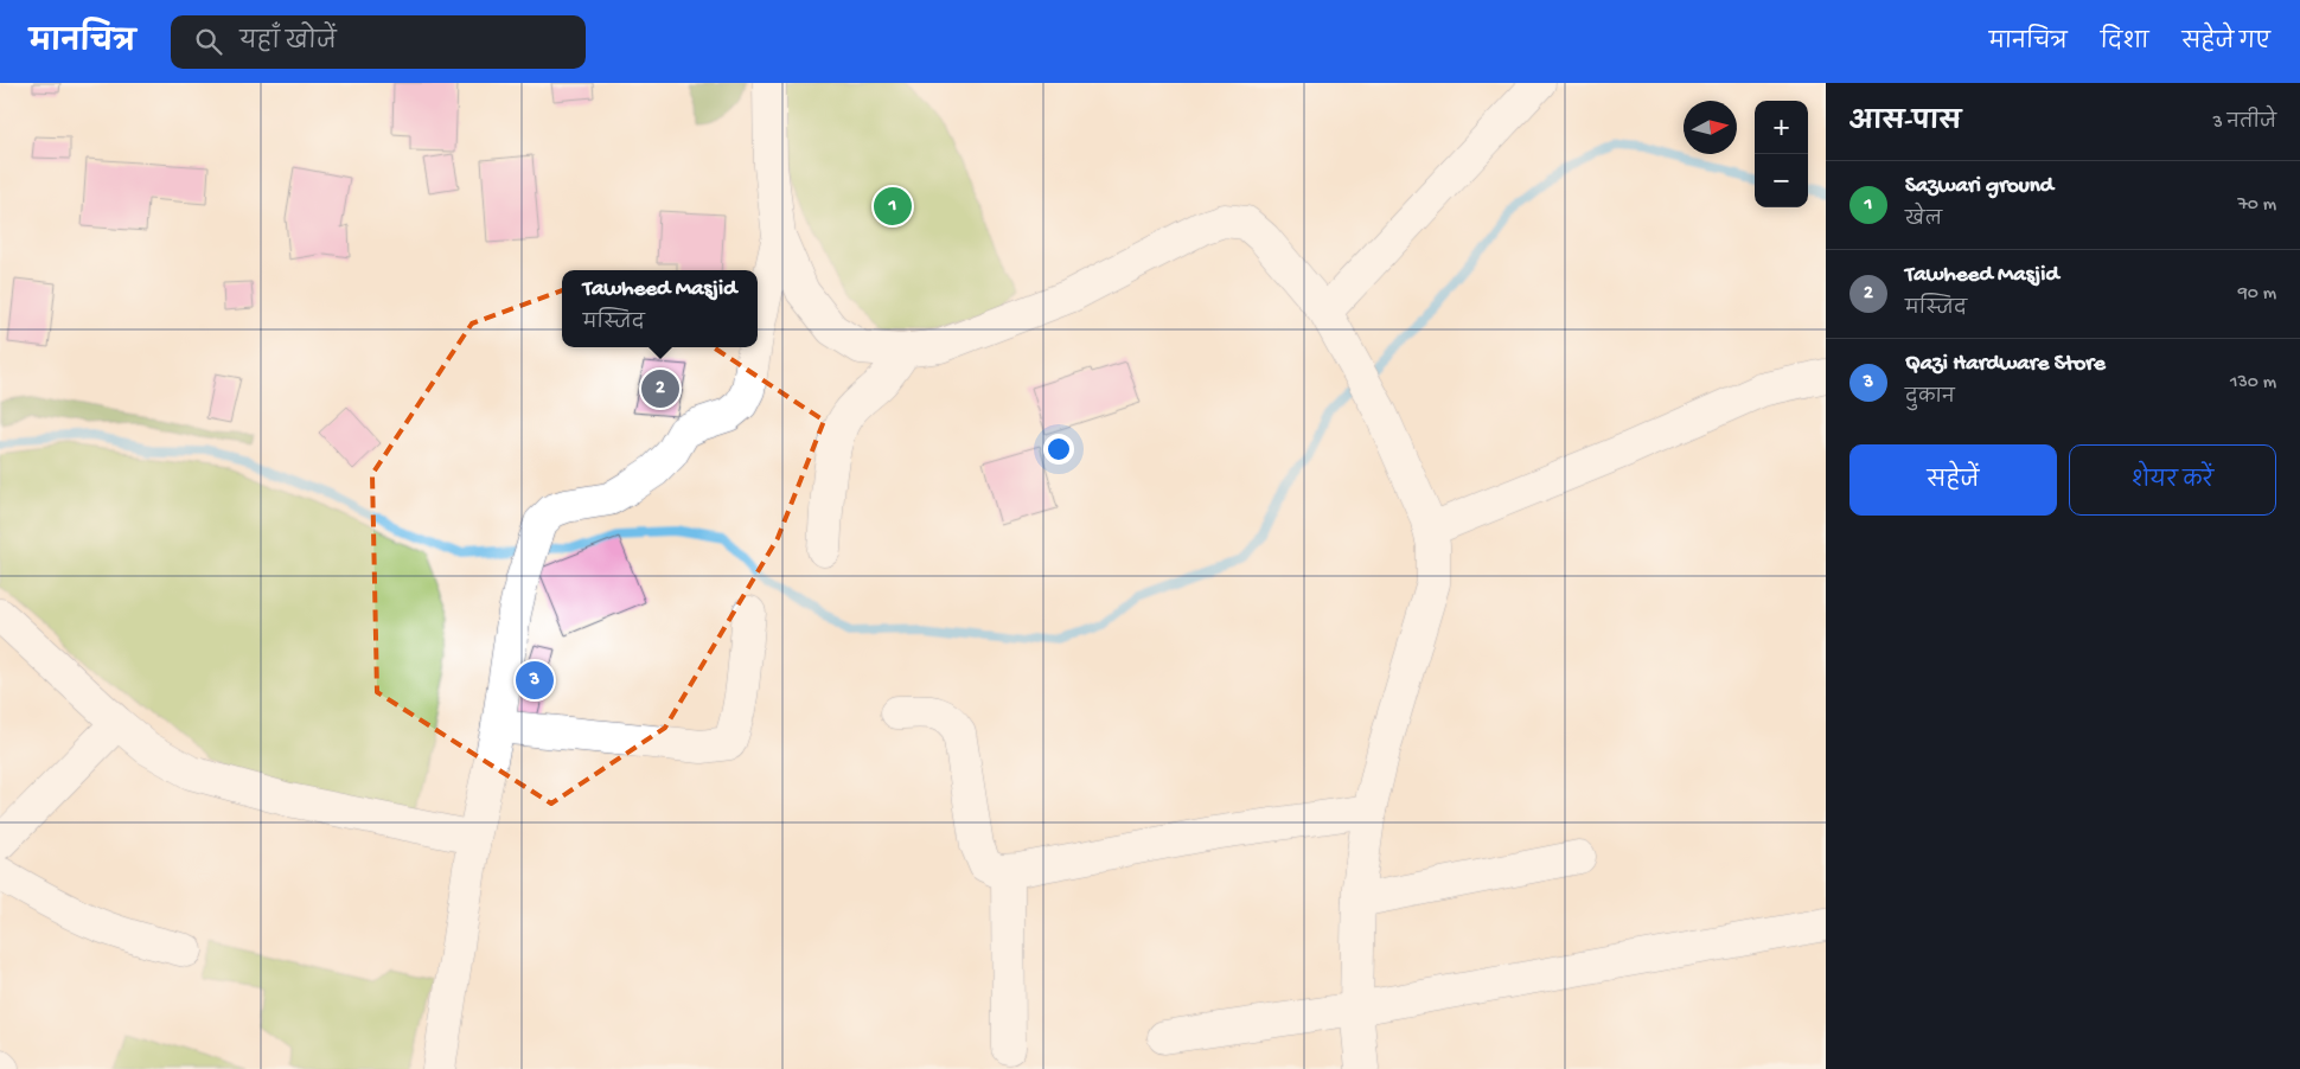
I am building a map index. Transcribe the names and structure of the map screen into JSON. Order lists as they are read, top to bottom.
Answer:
{
  "north": "right",
  "page": {
    "header": "मानचित्र",
    "search": "यहाँ खोजें",
    "nav": ["मानचित्र", "दिशा", "सहेजे गए"],
    "heading": ["आस-पास", "3 नतीजे"],
    "map_buttons": ["+", "−"],
    "list": [
      {
        "mark": "1",
        "name": "Sazwari ground",
        "note": "खेल",
        "value": "70 m"
      },
      {
        "mark": "2",
        "name": "Tawheed Masjid",
        "note": "मस्जिद",
        "value": "90 m"
      },
      {
        "mark": "3",
        "name": "Qazi Hardware Store",
        "note": "दुकान",
        "value": "130 m"
      }
    ],
    "pins": ["1", "2", "3"],
    "popup": ["Tawheed Masjid", "मस्जिद"],
    "buttons": ["सहेजें", "शेयर करें"]
  }
}
